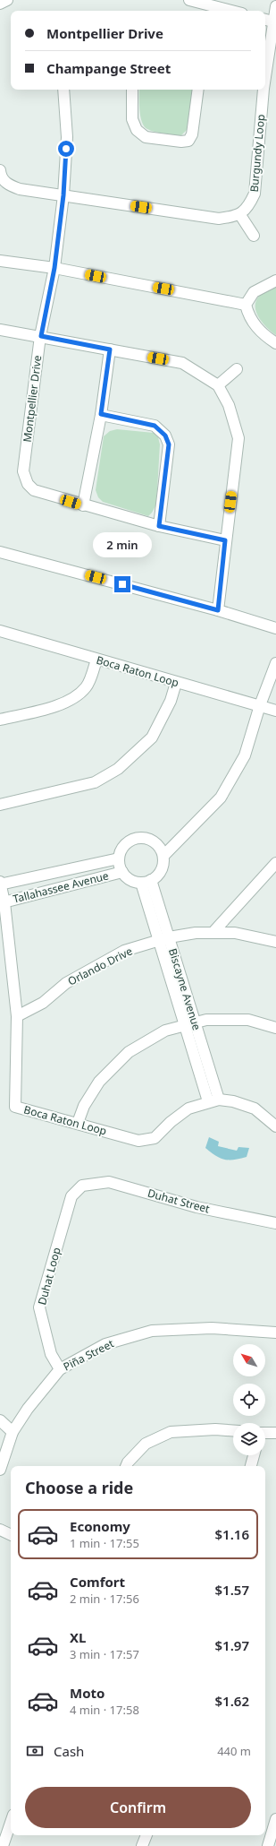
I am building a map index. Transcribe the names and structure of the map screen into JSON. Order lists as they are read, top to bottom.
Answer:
{
  "streets": {
    "street": [
      "Burgundy Loop",
      "Montpellier Drive",
      "Boca Raton Loop",
      "Tallahassee Avenue",
      "Orlando Drive",
      "Biscayne Avenue",
      "Duhat Street",
      "Duhat Loop",
      "Piña Street"
    ]
  },
  "crossings": [
    ["Boca Raton Loop", "Tallahassee Avenue"],
    ["Boca Raton Loop", "Orlando Drive"],
    ["Boca Raton Loop", "Biscayne Avenue"],
    ["Tallahassee Avenue", "Biscayne Avenue"],
    ["Orlando Drive", "Biscayne Avenue"],
    ["Duhat Street", "Duhat Loop"],
    ["Duhat Loop", "Piña Street"]
  ],
  "north": "top left",
  "page": {
    "banner": ["Montpellier Drive", "Champange Street"],
    "bubble": "2 min",
    "heading": "Choose a ride",
    "list": [
      {
        "name": "Economy",
        "note": "1 min · 17:55",
        "value": "$1.16"
      },
      {
        "name": "Comfort",
        "note": "2 min · 17:56",
        "value": "$1.57"
      },
      {
        "name": "XL",
        "note": "3 min · 17:57",
        "value": "$1.97"
      },
      {
        "name": "Moto",
        "note": "4 min · 17:58",
        "value": "$1.62"
      }
    ],
    "pay": ["Cash", "440 m"],
    "buttons": "Confirm"
  }
}
